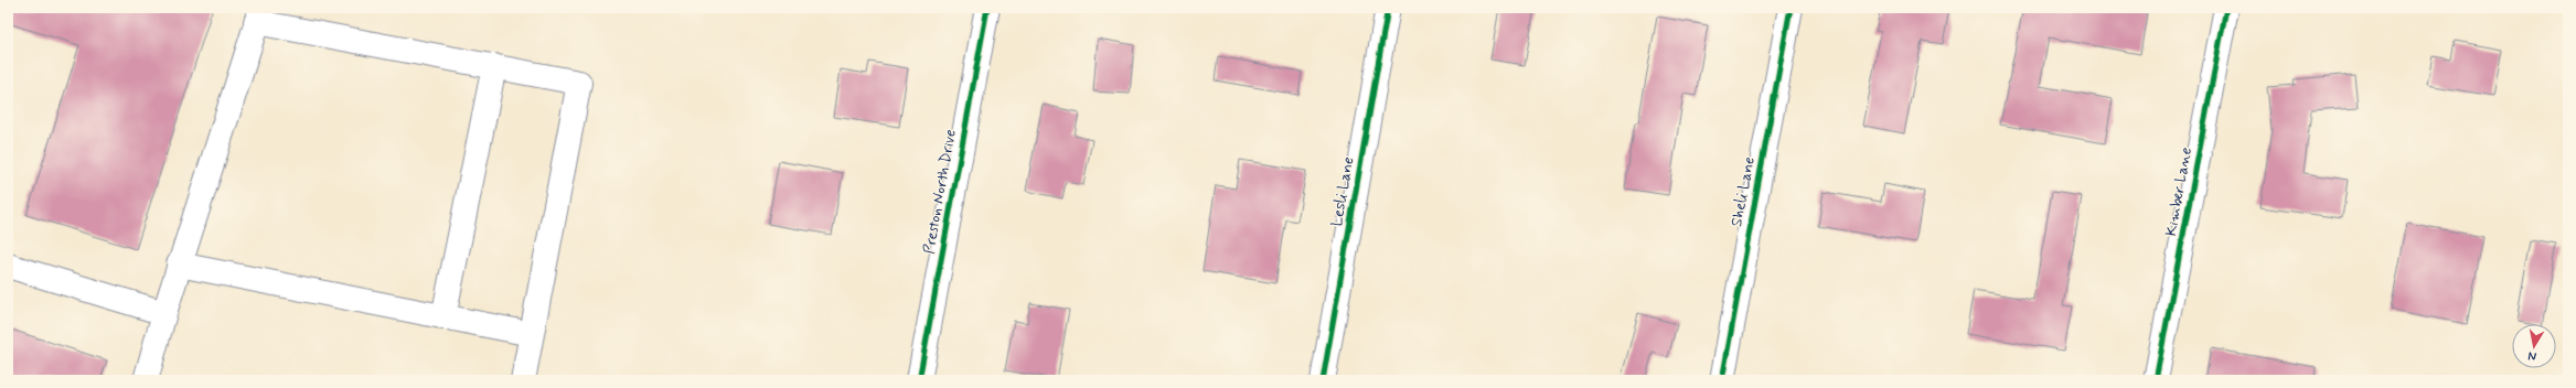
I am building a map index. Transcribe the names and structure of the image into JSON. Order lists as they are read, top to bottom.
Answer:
{
  "streets": {
    "street": [
      "Preston North Drive",
      "Lesli Lane",
      "Sheli Lane",
      "Kimber Lane"
    ]
  },
  "north": "bottom"
}
